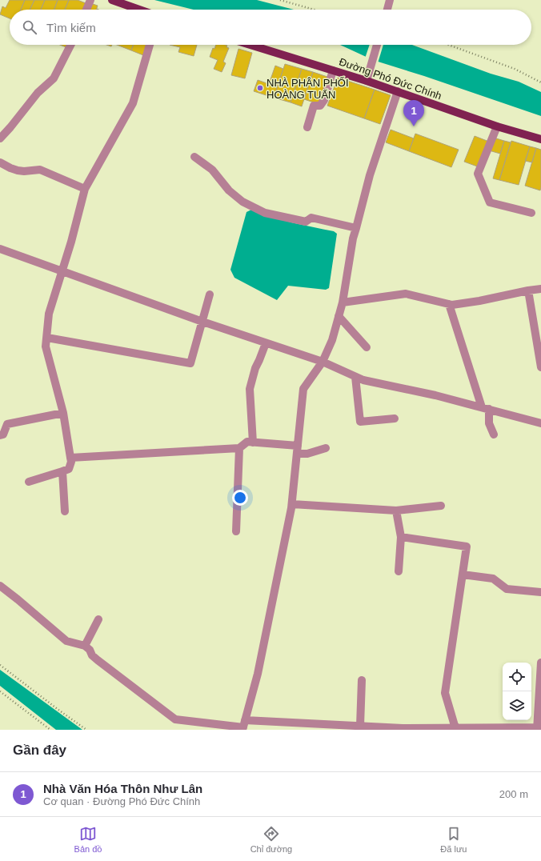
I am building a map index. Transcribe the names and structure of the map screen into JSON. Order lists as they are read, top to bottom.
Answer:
{
  "streets": {
    "main road": ["Đường Phó Đức Chính"]
  },
  "places": ["NHÀ PHÂN PHỐI HOÀNG TUẤN"],
  "page": {
    "search": "Tìm kiếm",
    "pins": "1",
    "heading": "Gần đây",
    "list": [
      {
        "mark": "1",
        "name": "Nhà Văn Hóa Thôn Như Lân",
        "note": "Cơ quan · Đường Phó Đức Chính",
        "value": "200 m"
      }
    ],
    "nav": ["Bản đồ", "Chỉ đường", "Đã lưu"]
  }
}
